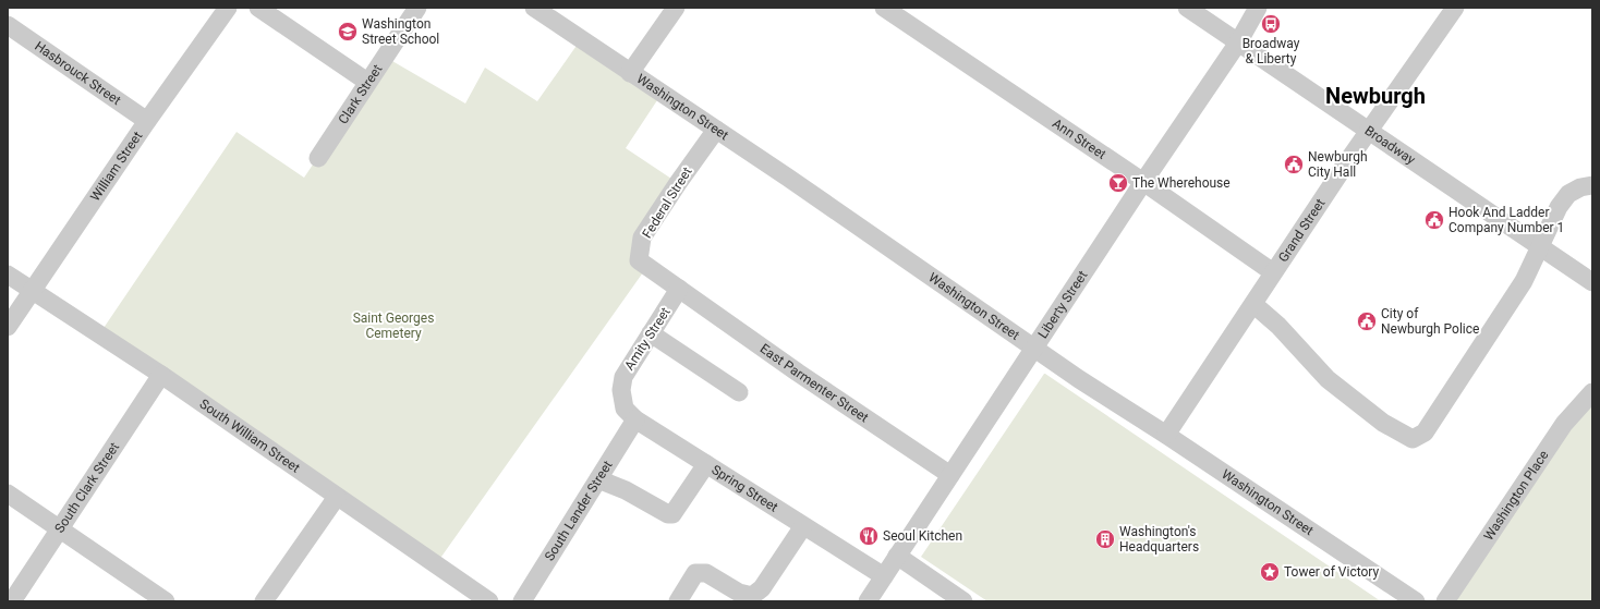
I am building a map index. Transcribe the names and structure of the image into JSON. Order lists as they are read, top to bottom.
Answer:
{
  "streets": {
    "street": [
      "Hasbrouck Street",
      "Clark Street",
      "Washington Street",
      "Ann Street",
      "Broadway",
      "William Street",
      "Federal Street",
      "Grand Street",
      "Liberty Street",
      "Amity Street",
      "East Parmenter Street",
      "South William Street",
      "South Clark Street",
      "Spring Street",
      "Washington Place",
      "South Lander Street"
    ]
  },
  "crossings": [
    ["Hasbrouck Street", "William Street"],
    ["Washington Street", "Federal Street"],
    ["Washington Street", "Grand Street"],
    ["Washington Street", "Liberty Street"],
    ["Ann Street", "Grand Street"],
    ["Ann Street", "Liberty Street"],
    ["Broadway", "Grand Street"],
    ["Broadway", "Liberty Street"],
    ["William Street", "South William Street"],
    ["Federal Street", "Amity Street"],
    ["Federal Street", "East Parmenter Street"],
    ["Liberty Street", "East Parmenter Street"],
    ["Liberty Street", "Spring Street"],
    ["Amity Street", "East Parmenter Street"],
    ["Amity Street", "Spring Street"],
    ["South William Street", "South Clark Street"],
    ["Spring Street", "South Lander Street"]
  ],
  "districts": ["Newburgh"],
  "parks": ["Saint Georges Cemetery"],
  "places": {
    "bus stop": ["Broadway & Liberty"],
    "school or university": ["Washington Street School"],
    "public building": ["Newburgh City Hall", "Hook And Ladder Company Number 1", "City of Newburgh Police"],
    "bar": ["The Wherehouse"],
    "restaurant": ["Seoul Kitchen"],
    "building": ["Washington's Headquarters"],
    "place": ["Tower of Victory"]
  }
}
